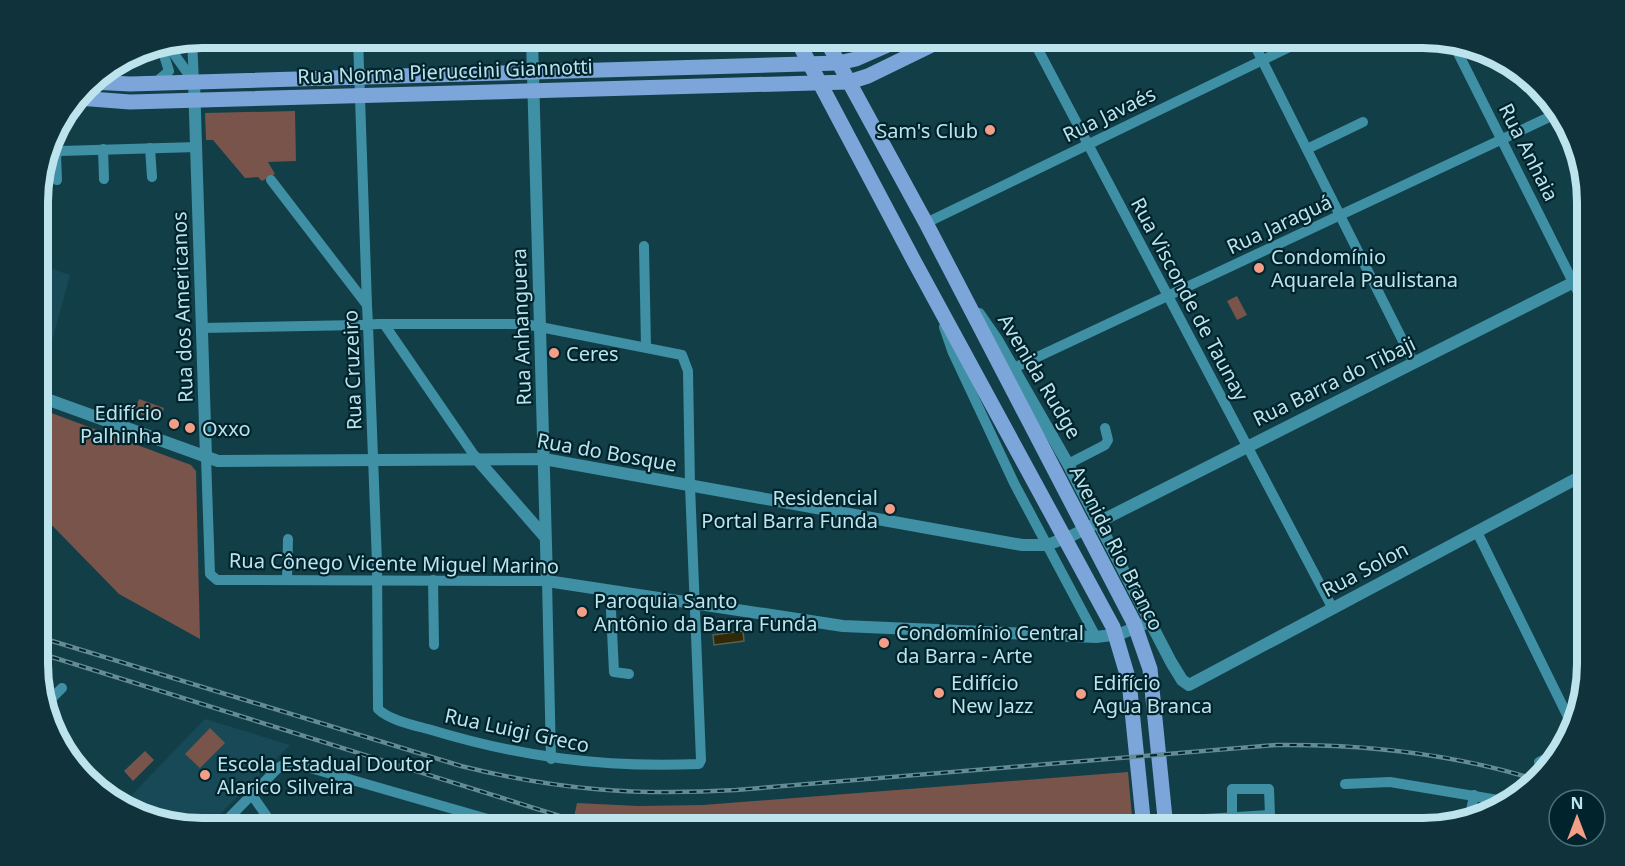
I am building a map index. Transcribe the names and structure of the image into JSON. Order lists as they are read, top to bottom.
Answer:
{
  "streets": {
    "main road": ["Rua Norma Pieruccini Giannotti", "Avenida Rudge", "Avenida Rio Branco"],
    "street": [
      "Rua Javaés",
      "Rua Anhaia",
      "Rua Jaraguá",
      "Rua Visconde de Taunay",
      "Rua dos Americanos",
      "Rua Anhanguera",
      "Rua Cruzeiro",
      "Rua Barra do Tibaji",
      "Rua do Bosque",
      "Rua Cônego Vicente Miguel Marino",
      "Rua Solon",
      "Rua Luigi Greco"
    ]
  },
  "crossings": [
    ["Rua Norma Pieruccini Giannotti", "Rua dos Americanos"],
    ["Rua Norma Pieruccini Giannotti", "Rua Anhanguera"],
    ["Rua Norma Pieruccini Giannotti", "Rua Cruzeiro"],
    ["Rua Norma Pieruccini Giannotti", "Avenida Rudge"],
    ["Rua Javaés", "Rua Visconde de Taunay"],
    ["Rua Javaés", "Avenida Rudge"],
    ["Rua Anhaia", "Rua Jaraguá"],
    ["Rua Anhaia", "Rua Barra do Tibaji"],
    ["Rua Jaraguá", "Rua Visconde de Taunay"],
    ["Rua Jaraguá", "Avenida Rudge"],
    ["Rua Visconde de Taunay", "Rua Barra do Tibaji"],
    ["Rua Visconde de Taunay", "Rua Solon"],
    ["Rua dos Americanos", "Rua do Bosque"],
    ["Rua dos Americanos", "Rua Cônego Vicente Miguel Marino"],
    ["Rua Anhanguera", "Rua do Bosque"],
    ["Rua Anhanguera", "Rua Cônego Vicente Miguel Marino"],
    ["Rua Anhanguera", "Rua Luigi Greco"],
    ["Rua Cruzeiro", "Rua do Bosque"],
    ["Rua Cruzeiro", "Rua Cônego Vicente Miguel Marino"],
    ["Rua Cruzeiro", "Rua Luigi Greco"],
    ["Avenida Rudge", "Rua Barra do Tibaji"],
    ["Avenida Rudge", "Rua do Bosque"],
    ["Avenida Rudge", "Avenida Rio Branco"],
    ["Avenida Rudge", "Rua Cônego Vicente Miguel Marino"],
    ["Avenida Rudge", "Rua Solon"],
    ["Rua Barra do Tibaji", "Rua do Bosque"],
    ["Rua Cônego Vicente Miguel Marino", "Rua Luigi Greco"]
  ],
  "places": [
    "Sam's Club",
    "Condomínio Aquarela Paulistana",
    "Ceres",
    "Edifício Palhinha",
    "Oxxo",
    "Residencial Portal Barra Funda",
    "Paroquia Santo Antônio da Barra Funda",
    "Condomínio Central da Barra - Arte",
    "Edifício New Jazz",
    "Edifício Agua Branca",
    "Escola Estadual Doutor Alarico Silveira"
  ],
  "north": "top"
}
